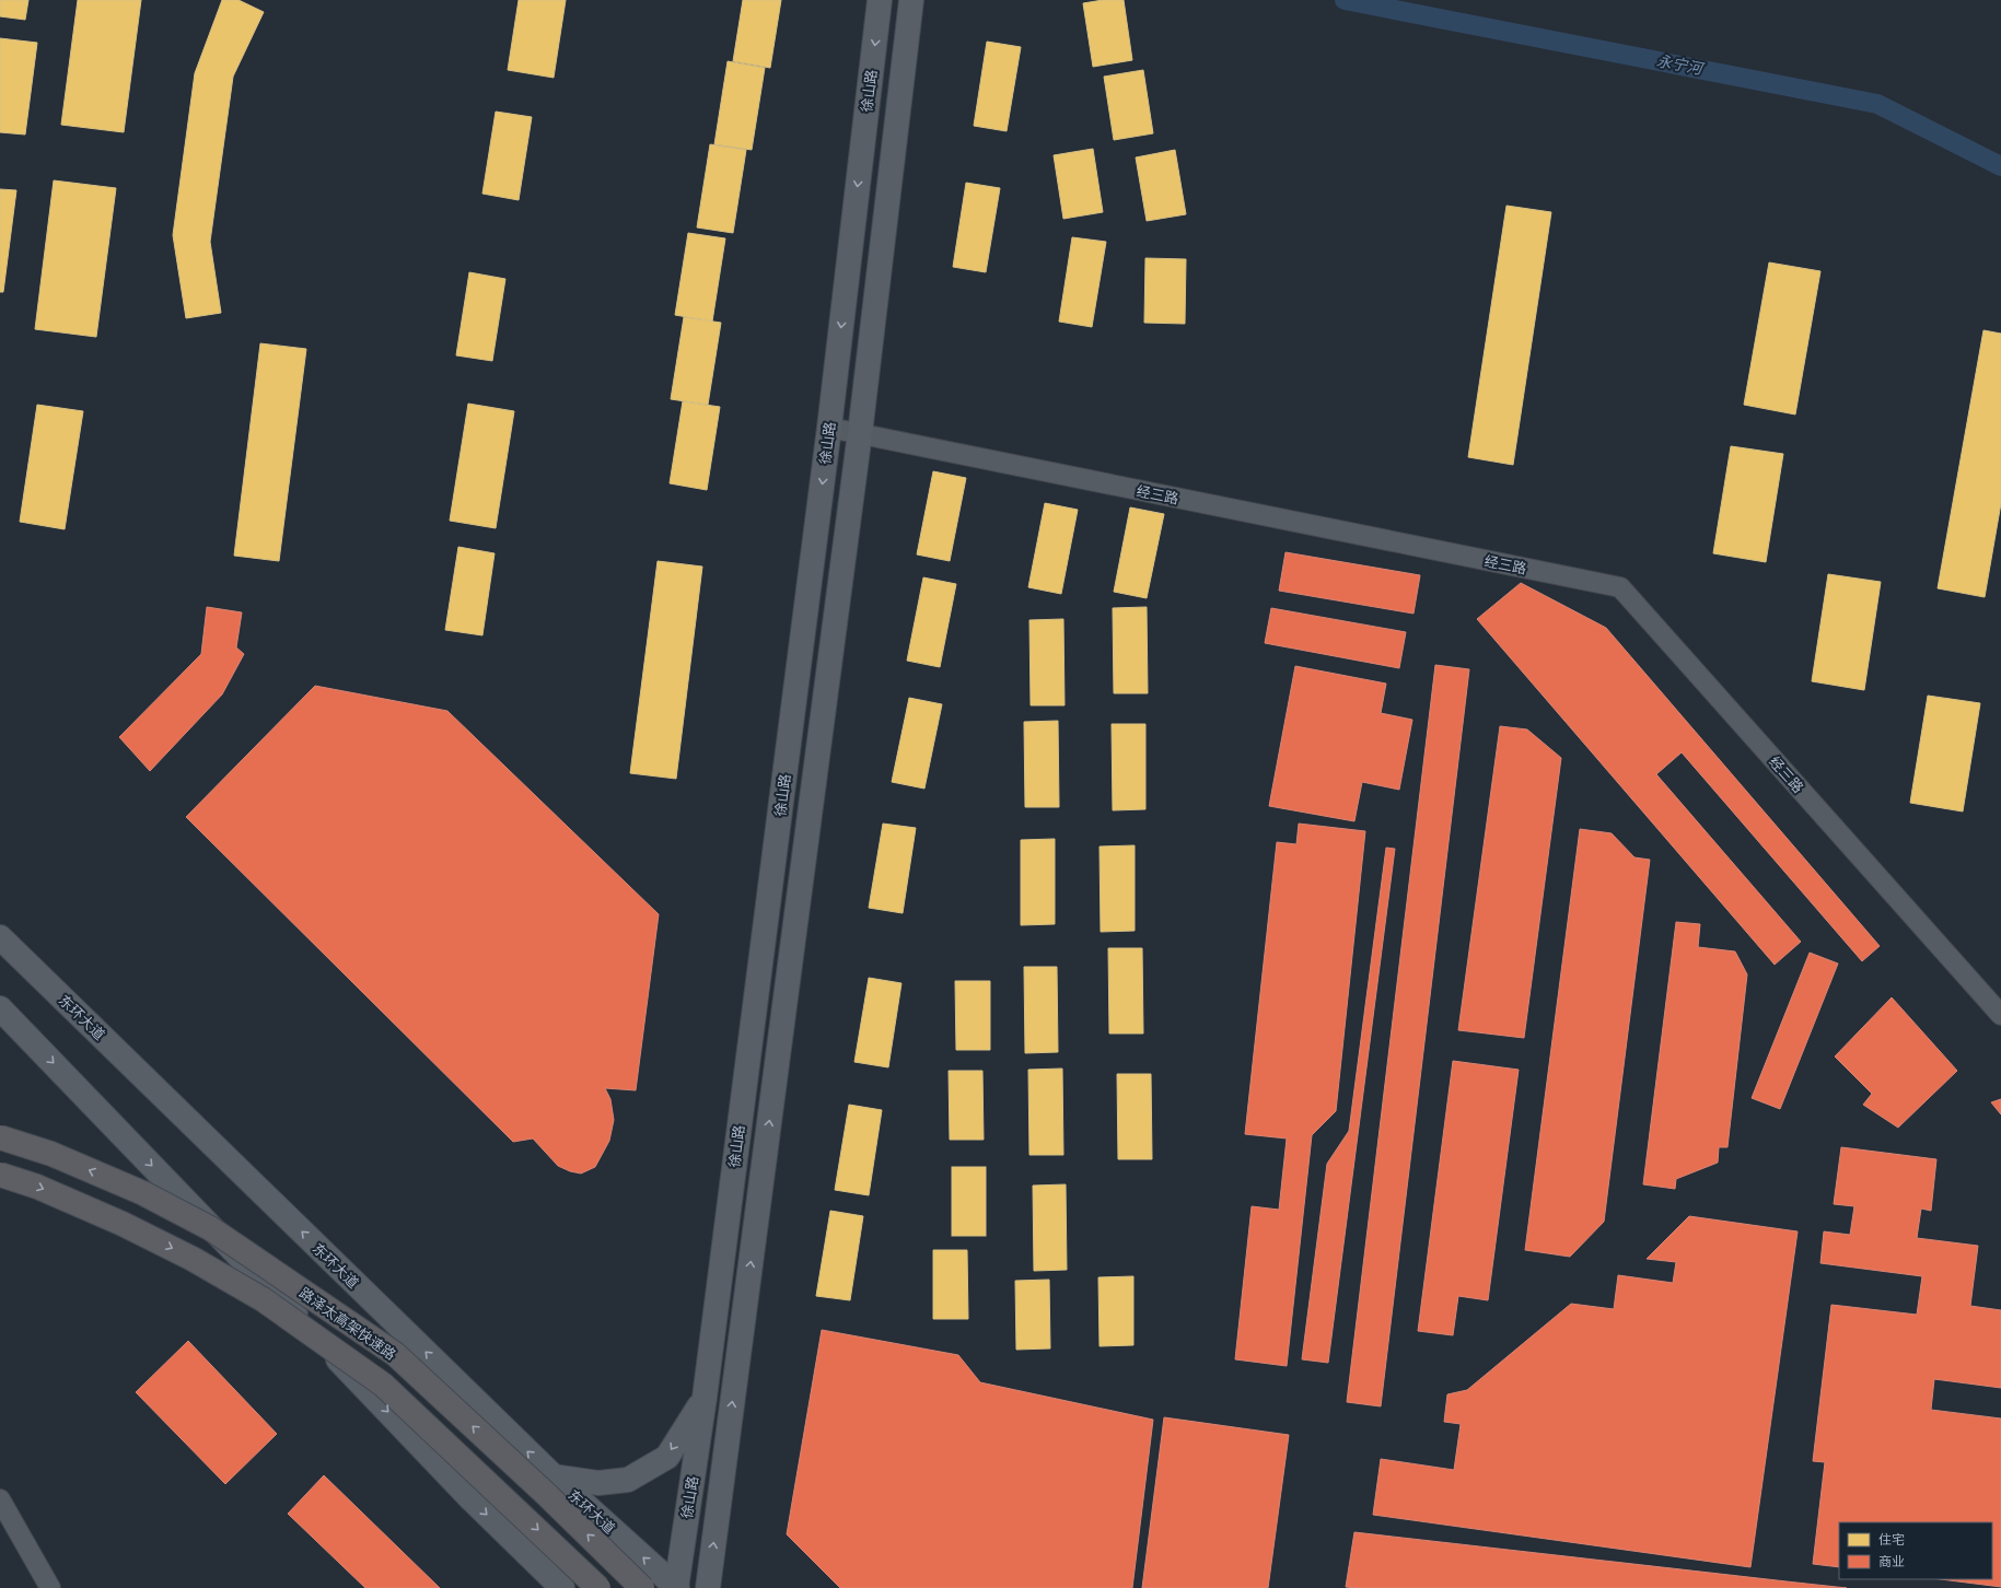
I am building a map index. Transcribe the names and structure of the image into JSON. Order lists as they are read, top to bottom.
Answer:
{
  "streets": {
    "highway": ["路泽太高架快速路"],
    "main road": ["徐山路", "东环大道"],
    "street": ["经三路"]
  },
  "crossings": [
    ["徐山路", "经三路"],
    ["徐山路", "东环大道"]
  ],
  "water": ["永宁河"],
  "legend": ["住宅", "商业"]
}
